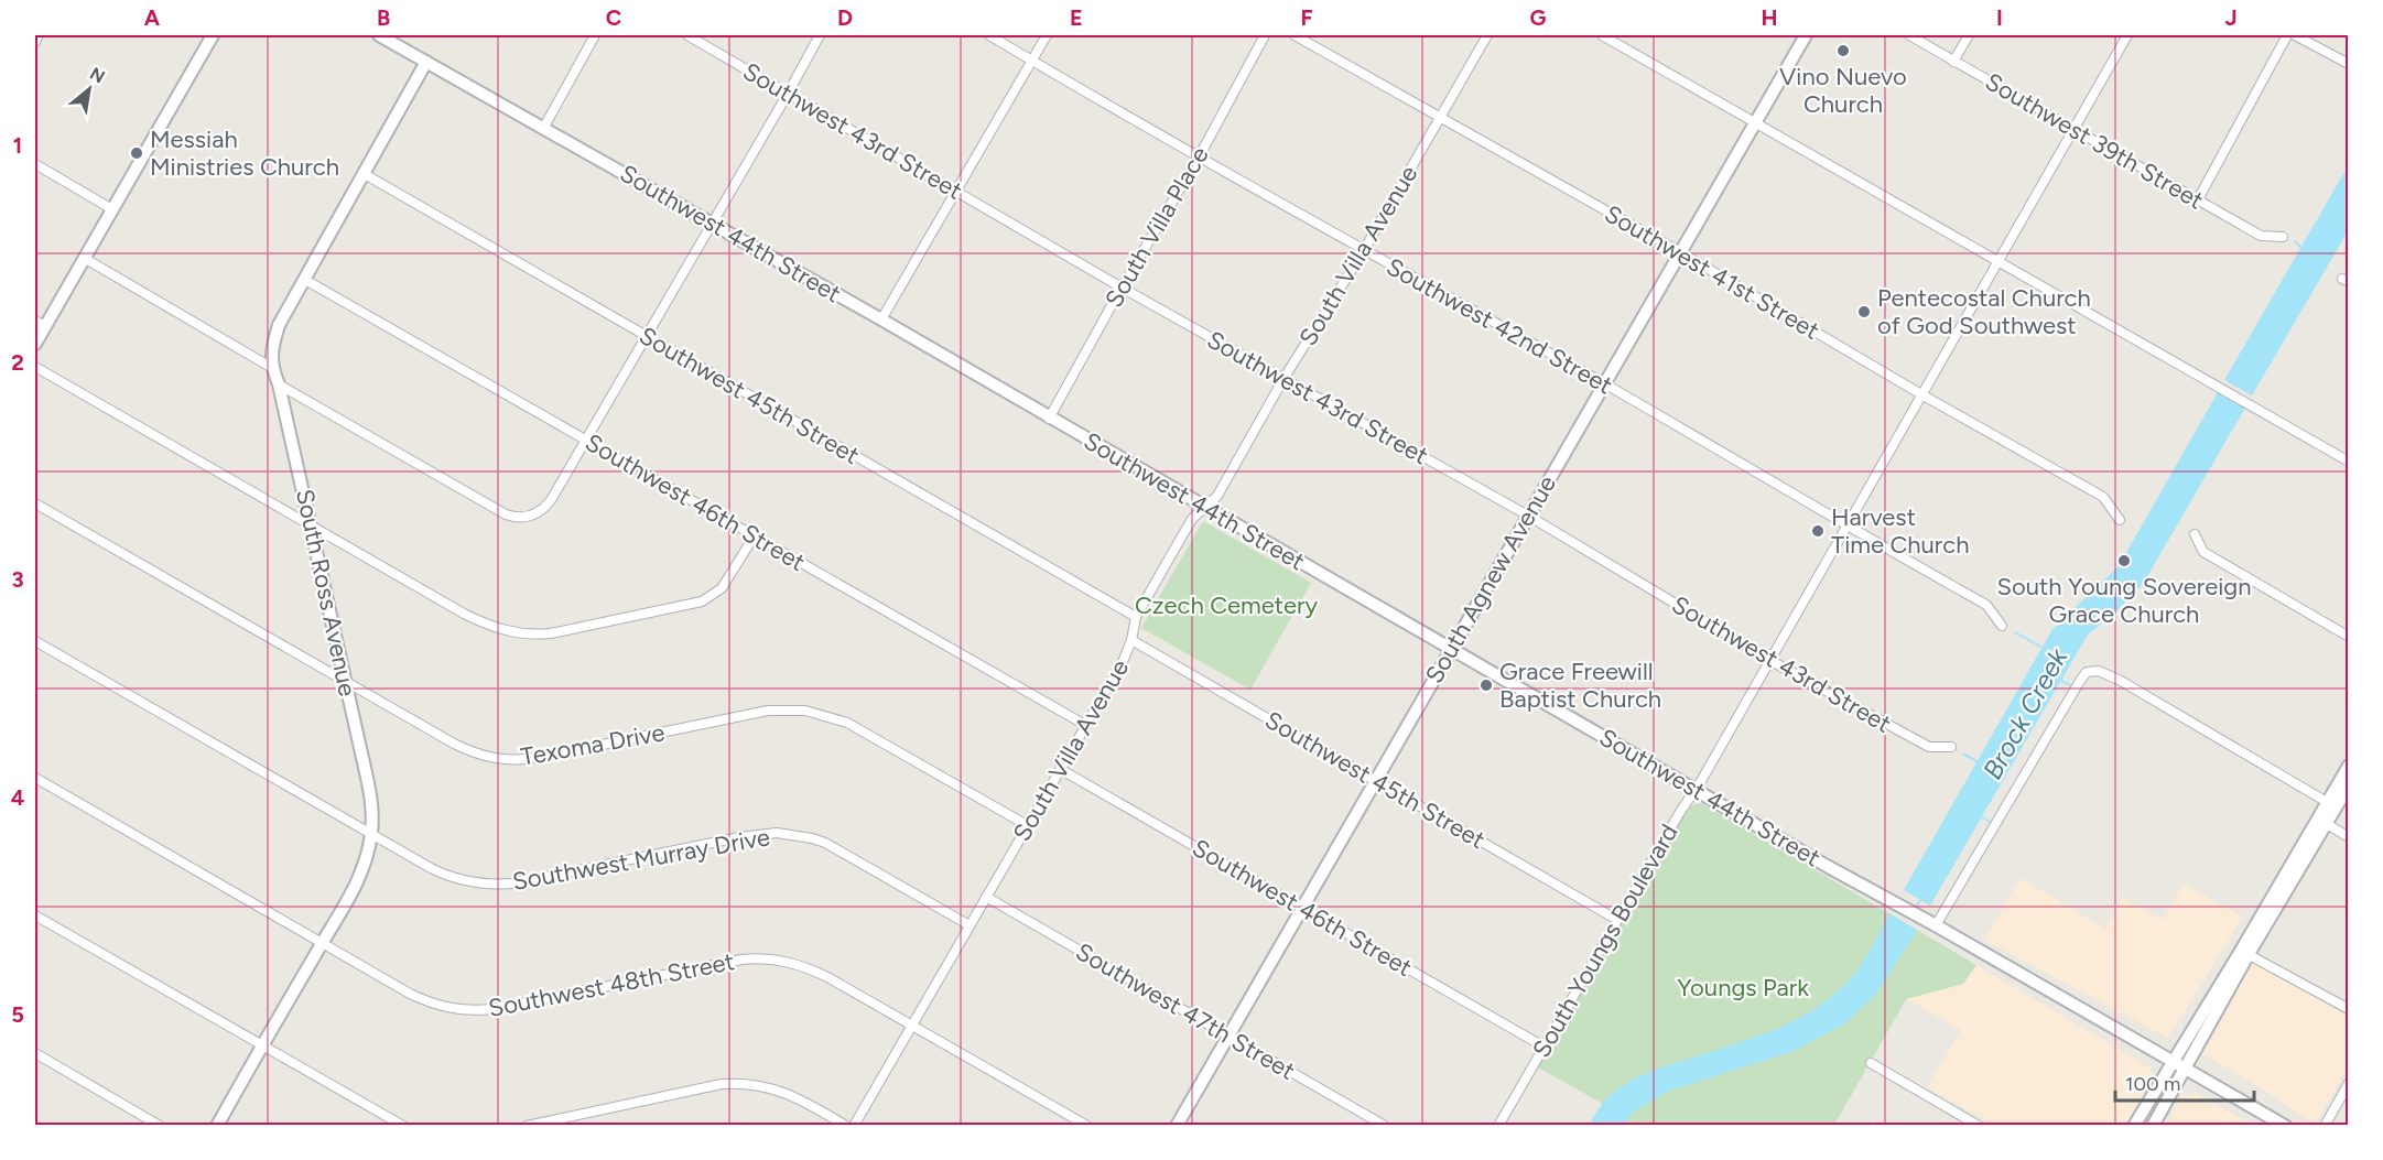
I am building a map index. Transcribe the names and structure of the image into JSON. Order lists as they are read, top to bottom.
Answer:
{
  "streets": {
    "main road": ["Southwest 44th Street", "South Agnew Avenue", "South Ross Avenue"],
    "street": [
      "Southwest 43rd Street",
      "Southwest 39th Street",
      "South Villa Place",
      "South Villa Avenue",
      "Southwest 41st Street",
      "Southwest 42nd Street",
      "Southwest 45th Street",
      "Southwest 46th Street",
      "Texoma Drive",
      "Southwest Murray Drive",
      "South Youngs Boulevard",
      "Southwest 48th Street",
      "Southwest 47th Street"
    ]
  },
  "crossings": [
    ["Southwest 43rd Street", "South Villa Place"],
    ["Southwest 43rd Street", "South Villa Avenue"],
    ["Southwest 43rd Street", "South Agnew Avenue"],
    ["Southwest 43rd Street", "South Youngs Boulevard"],
    ["Southwest 39th Street", "South Youngs Boulevard"],
    ["South Villa Place", "Southwest 44th Street"],
    ["South Villa Place", "Southwest 42nd Street"],
    ["Southwest 44th Street", "South Villa Avenue"],
    ["Southwest 44th Street", "South Agnew Avenue"],
    ["Southwest 44th Street", "South Ross Avenue"],
    ["Southwest 44th Street", "South Youngs Boulevard"],
    ["South Villa Avenue", "Southwest 41st Street"],
    ["South Villa Avenue", "Southwest 42nd Street"],
    ["South Villa Avenue", "Southwest 45th Street"],
    ["South Villa Avenue", "Southwest 46th Street"],
    ["South Villa Avenue", "Texoma Drive"],
    ["South Villa Avenue", "Southwest Murray Drive"],
    ["South Villa Avenue", "Southwest 48th Street"],
    ["South Villa Avenue", "Southwest 47th Street"],
    ["Southwest 41st Street", "South Agnew Avenue"],
    ["Southwest 41st Street", "South Youngs Boulevard"],
    ["Southwest 42nd Street", "South Agnew Avenue"],
    ["Southwest 42nd Street", "South Youngs Boulevard"],
    ["Southwest 45th Street", "South Agnew Avenue"],
    ["Southwest 45th Street", "South Ross Avenue"],
    ["Southwest 45th Street", "South Youngs Boulevard"],
    ["Southwest 46th Street", "South Agnew Avenue"],
    ["Southwest 46th Street", "South Ross Avenue"],
    ["Southwest 46th Street", "South Youngs Boulevard"],
    ["South Agnew Avenue", "Southwest 47th Street"],
    ["South Ross Avenue", "Texoma Drive"],
    ["South Ross Avenue", "Southwest Murray Drive"],
    ["South Ross Avenue", "Southwest 48th Street"]
  ],
  "water": ["Brock Creek"],
  "parks": ["Czech Cemetery", "Youngs Park"],
  "places": [
    "Vino Nuevo Church",
    "Messiah Ministries Church",
    "Pentecostal Church of God Southwest",
    "Harvest Time Church",
    "South Young Sovereign Grace Church",
    "Grace Freewill Baptist Church"
  ],
  "scale_bar": "100 m",
  "north": "top right",
  "grid": {
    "columns": [
      "A",
      "B",
      "C",
      "D",
      "E",
      "F",
      "G",
      "H",
      "I",
      "J"
    ],
    "rows": [
      "1",
      "2",
      "3",
      "4",
      "5"
    ]
  }
}
